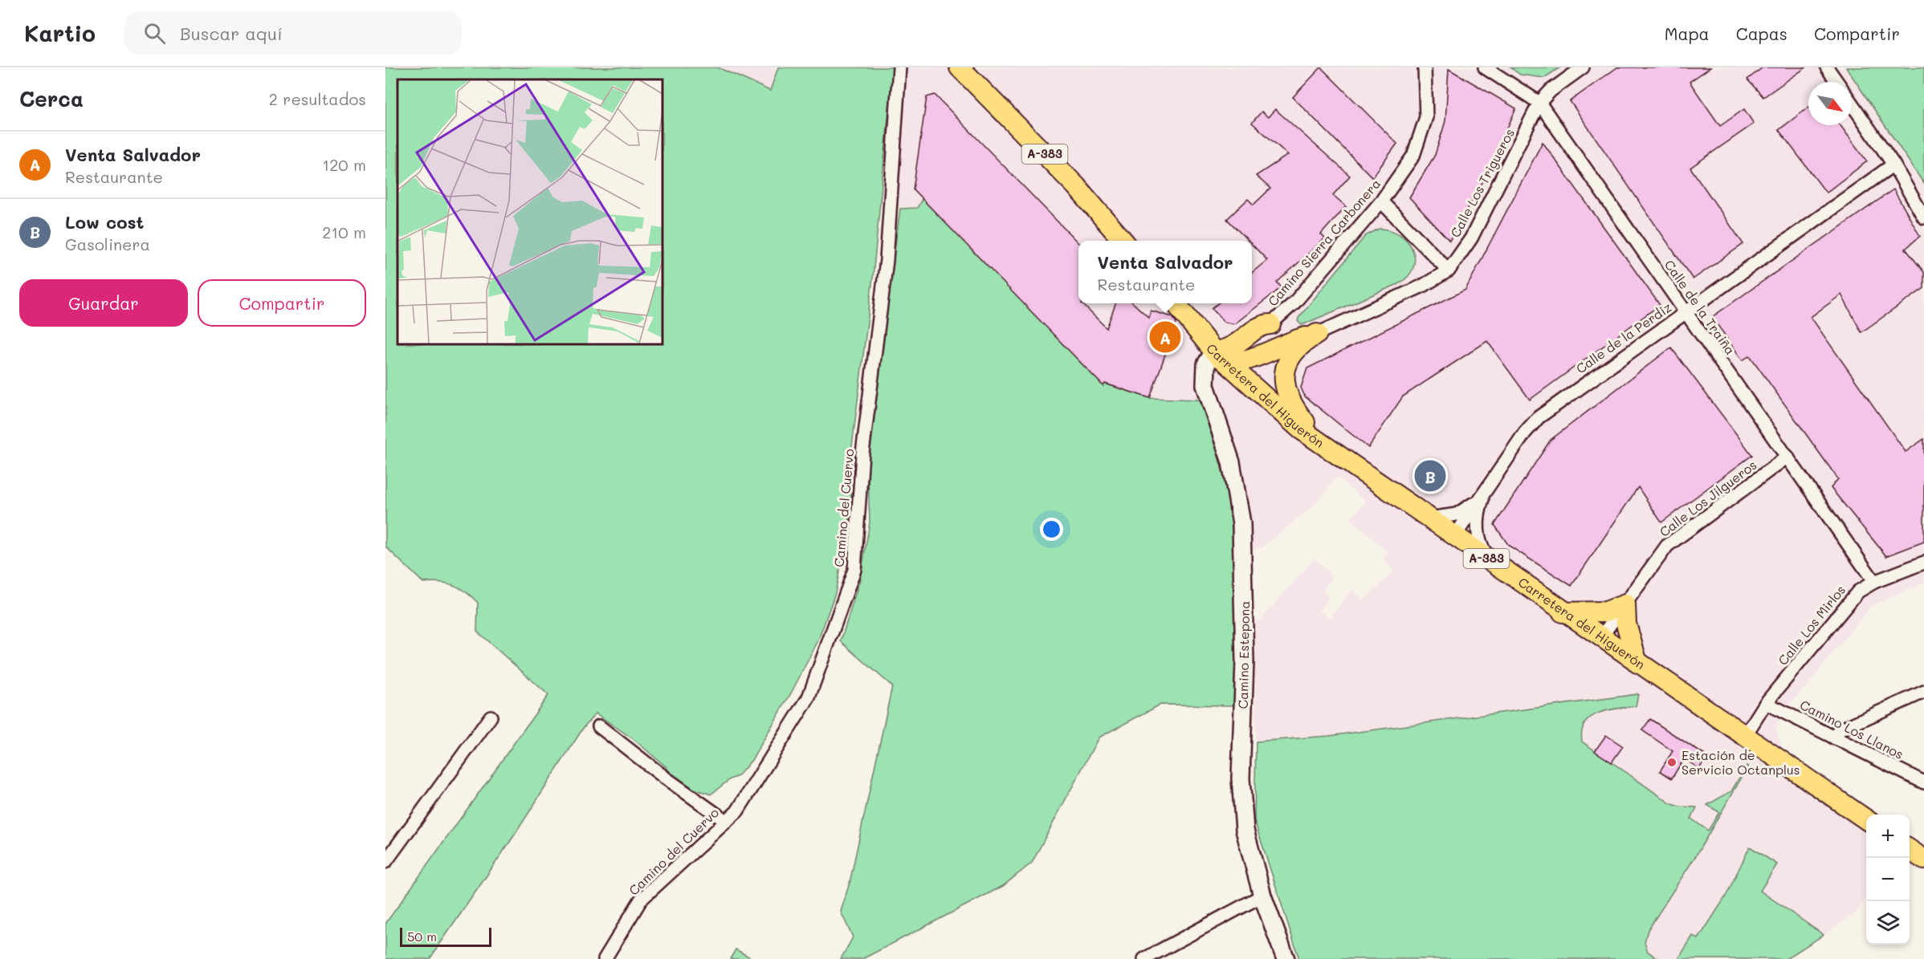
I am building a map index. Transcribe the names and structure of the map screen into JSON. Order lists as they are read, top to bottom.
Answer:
{
  "streets": {
    "main road": ["A-383", "Carretera del Higuerón", "Camino Estepona"],
    "street": [
      "Calle Los Trigueros",
      "Camino Sierra Carbonera",
      "Calle de la Traiña",
      "Calle de la Perdiz",
      "Calle Los Jilgueros",
      "Camino del Cuervo",
      "Calle Los Mirlos",
      "Camino Los Llanos"
    ]
  },
  "crossings": [
    ["Calle Los Trigueros", "Calle de la Traiña"],
    ["Calle de la Traiña", "Calle de la Perdiz"],
    ["Calle de la Traiña", "Calle Los Jilgueros"],
    ["Calle de la Traiña", "Calle Los Mirlos"],
    ["Calle de la Perdiz", "Carretera del Higuerón"],
    ["Carretera del Higuerón", "Calle Los Jilgueros"],
    ["Carretera del Higuerón", "Calle Los Mirlos"],
    ["Carretera del Higuerón", "Camino Estepona"],
    ["Calle Los Mirlos", "Camino Los Llanos"]
  ],
  "places": ["Estación de Servicio Octanplus"],
  "scale_bar": "50 m",
  "north": "bottom right",
  "page": {
    "header": "Kartio",
    "search": "Buscar aquí",
    "nav": ["Mapa", "Capas", "Compartir"],
    "heading": ["Cerca", "2 resultados"],
    "list": [
      {
        "mark": "A",
        "name": "Venta Salvador",
        "note": "Restaurante",
        "value": "120 m"
      },
      {
        "mark": "B",
        "name": "Low cost",
        "note": "Gasolinera",
        "value": "210 m"
      }
    ],
    "popup": ["Venta Salvador", "Restaurante"],
    "buttons": ["Guardar", "Compartir"],
    "pins": ["A", "B"],
    "map_buttons": ["+", "−"],
    "scale": "50 m"
  }
}
